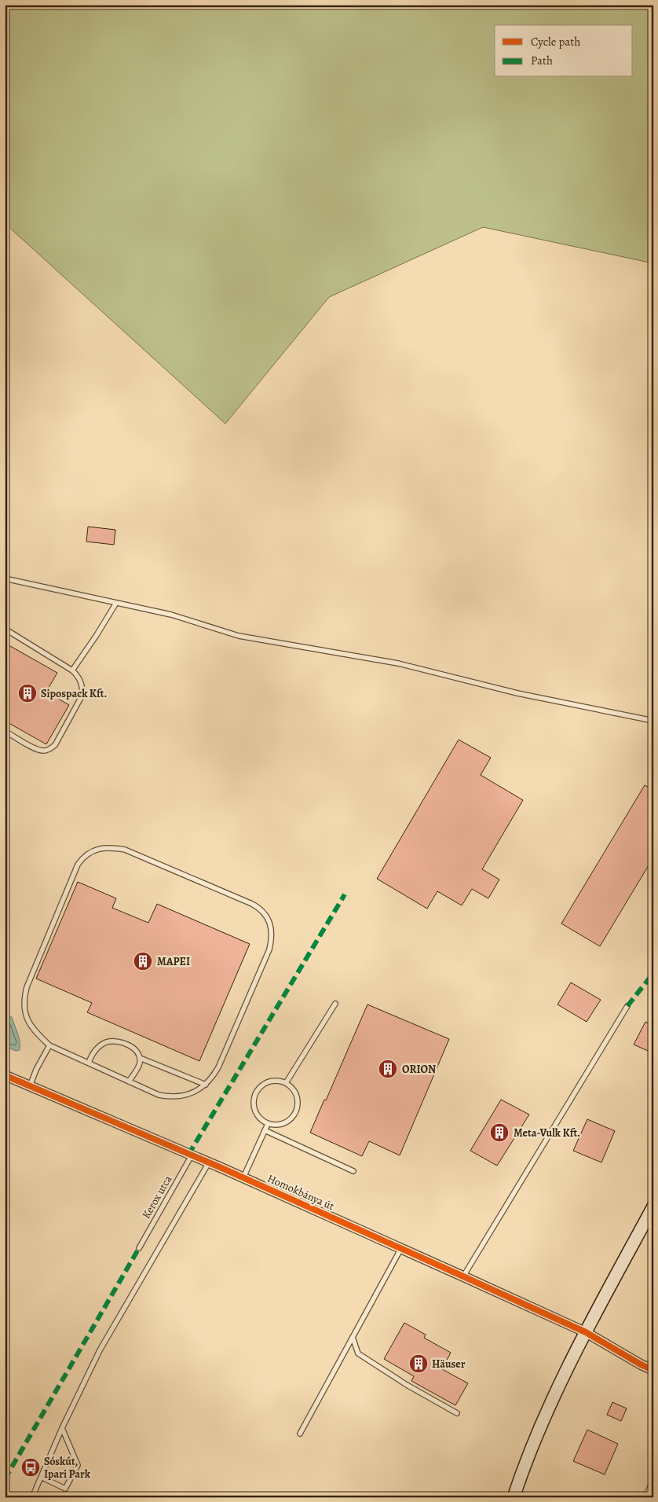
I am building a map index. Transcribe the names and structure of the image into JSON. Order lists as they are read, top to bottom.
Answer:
{
  "streets": {
    "street": ["Homokbánya út"],
    "lane": ["Kerox utca"]
  },
  "crossings": [
    ["Homokbánya út", "Kerox utca"]
  ],
  "places": {
    "building": [
      "Sipospack Kft.",
      "MAPEI",
      "ORION",
      "Meta-Vulk Kft.",
      "Häuser"
    ],
    "bus stop": ["Sóskút, Ipari Park"]
  },
  "legend": ["Cycle path", "Path"]
}
